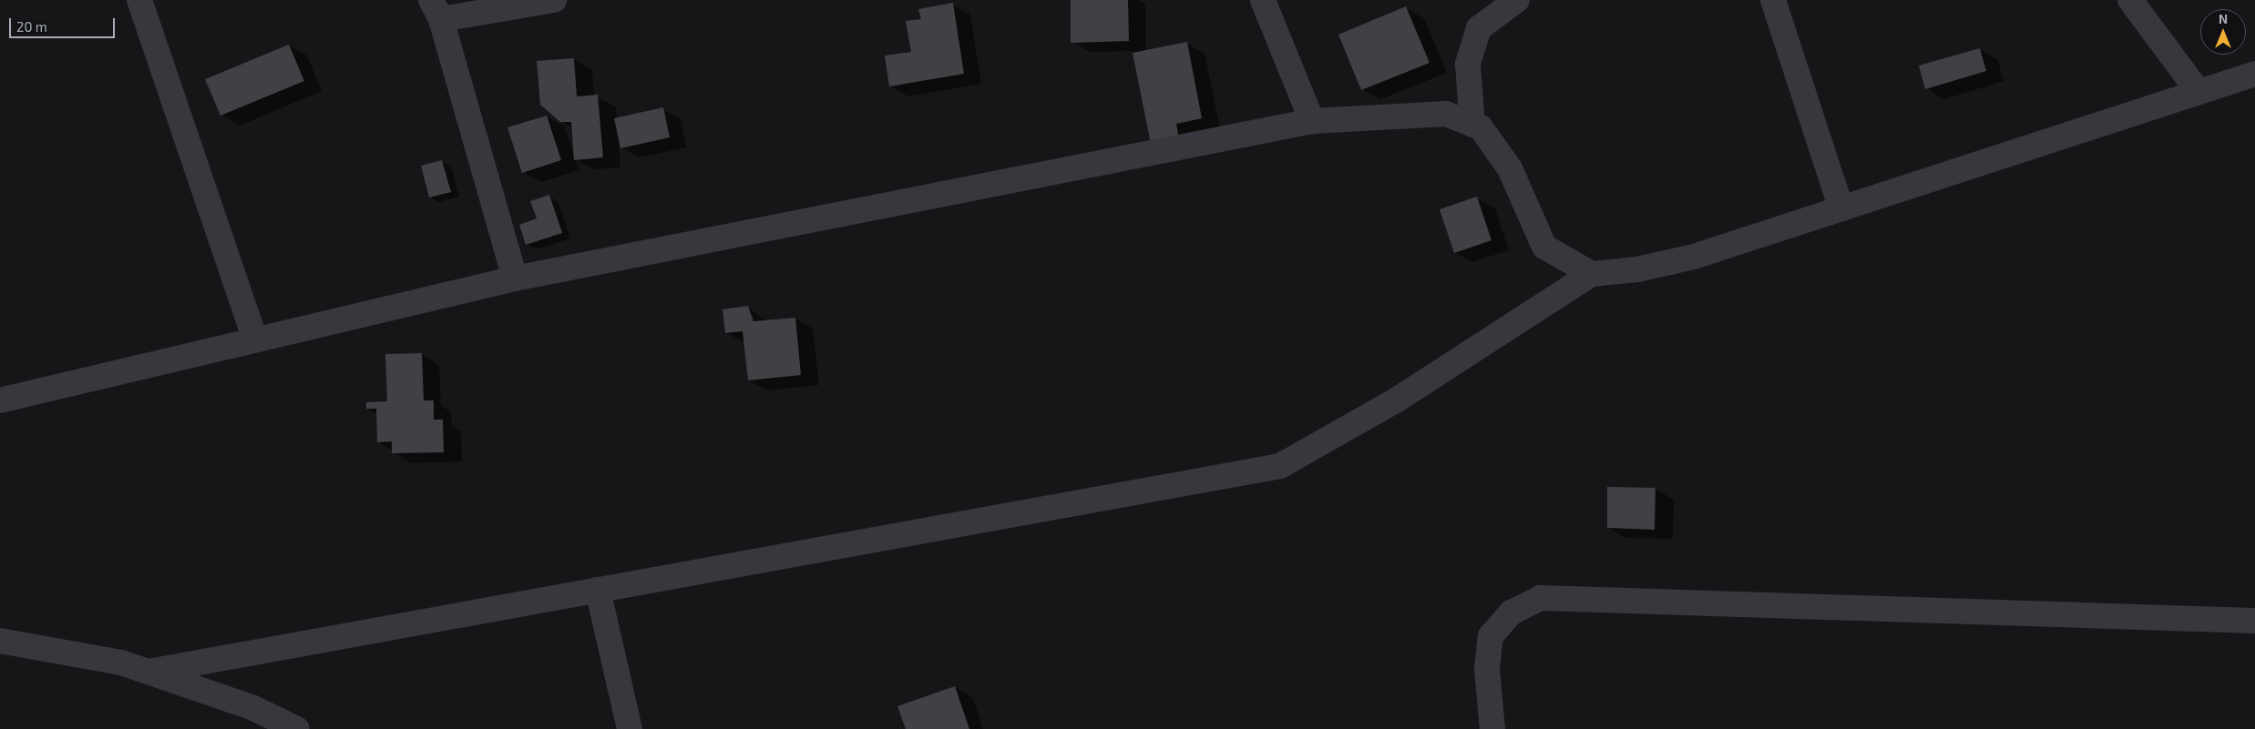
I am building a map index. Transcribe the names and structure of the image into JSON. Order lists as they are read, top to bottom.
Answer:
{
  "scale_bar": "20 m",
  "north": "top"
}
